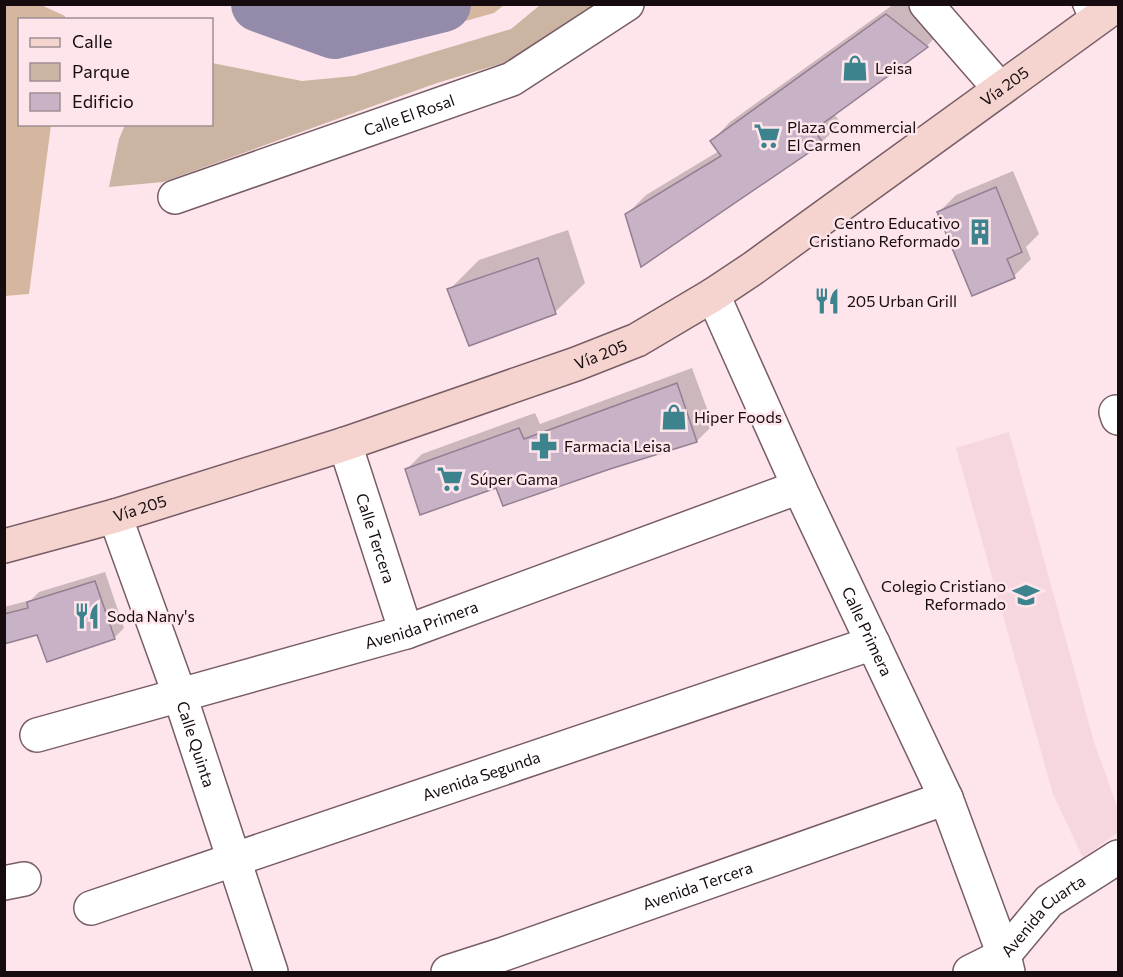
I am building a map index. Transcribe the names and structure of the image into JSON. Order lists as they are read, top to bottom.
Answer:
{
  "streets": {
    "main road": ["Vía 205"],
    "street": [
      "Calle El Rosal",
      "Calle Tercera",
      "Avenida Primera",
      "Calle Primera",
      "Calle Quinta",
      "Avenida Segunda",
      "Avenida Tercera",
      "Avenida Cuarta"
    ]
  },
  "crossings": [
    ["Vía 205", "Calle Tercera"],
    ["Vía 205", "Calle Primera"],
    ["Vía 205", "Calle Quinta"],
    ["Calle Tercera", "Avenida Primera"],
    ["Avenida Primera", "Calle Primera"],
    ["Avenida Primera", "Calle Quinta"],
    ["Calle Primera", "Avenida Segunda"],
    ["Calle Primera", "Avenida Tercera"],
    ["Calle Primera", "Avenida Cuarta"],
    ["Calle Quinta", "Avenida Segunda"]
  ],
  "places": {
    "shop": ["Leisa", "Hiper Foods"],
    "supermarket": ["Plaza Commercial El Carmen", "Súper Gama"],
    "building": ["Centro Educativo Cristiano Reformado"],
    "restaurant": ["205 Urban Grill", "Soda Nany's"],
    "pharmacy": ["Farmacia Leisa"],
    "school or university": ["Colegio Cristiano Reformado"]
  },
  "legend": ["Calle", "Parque", "Edificio"]
}
